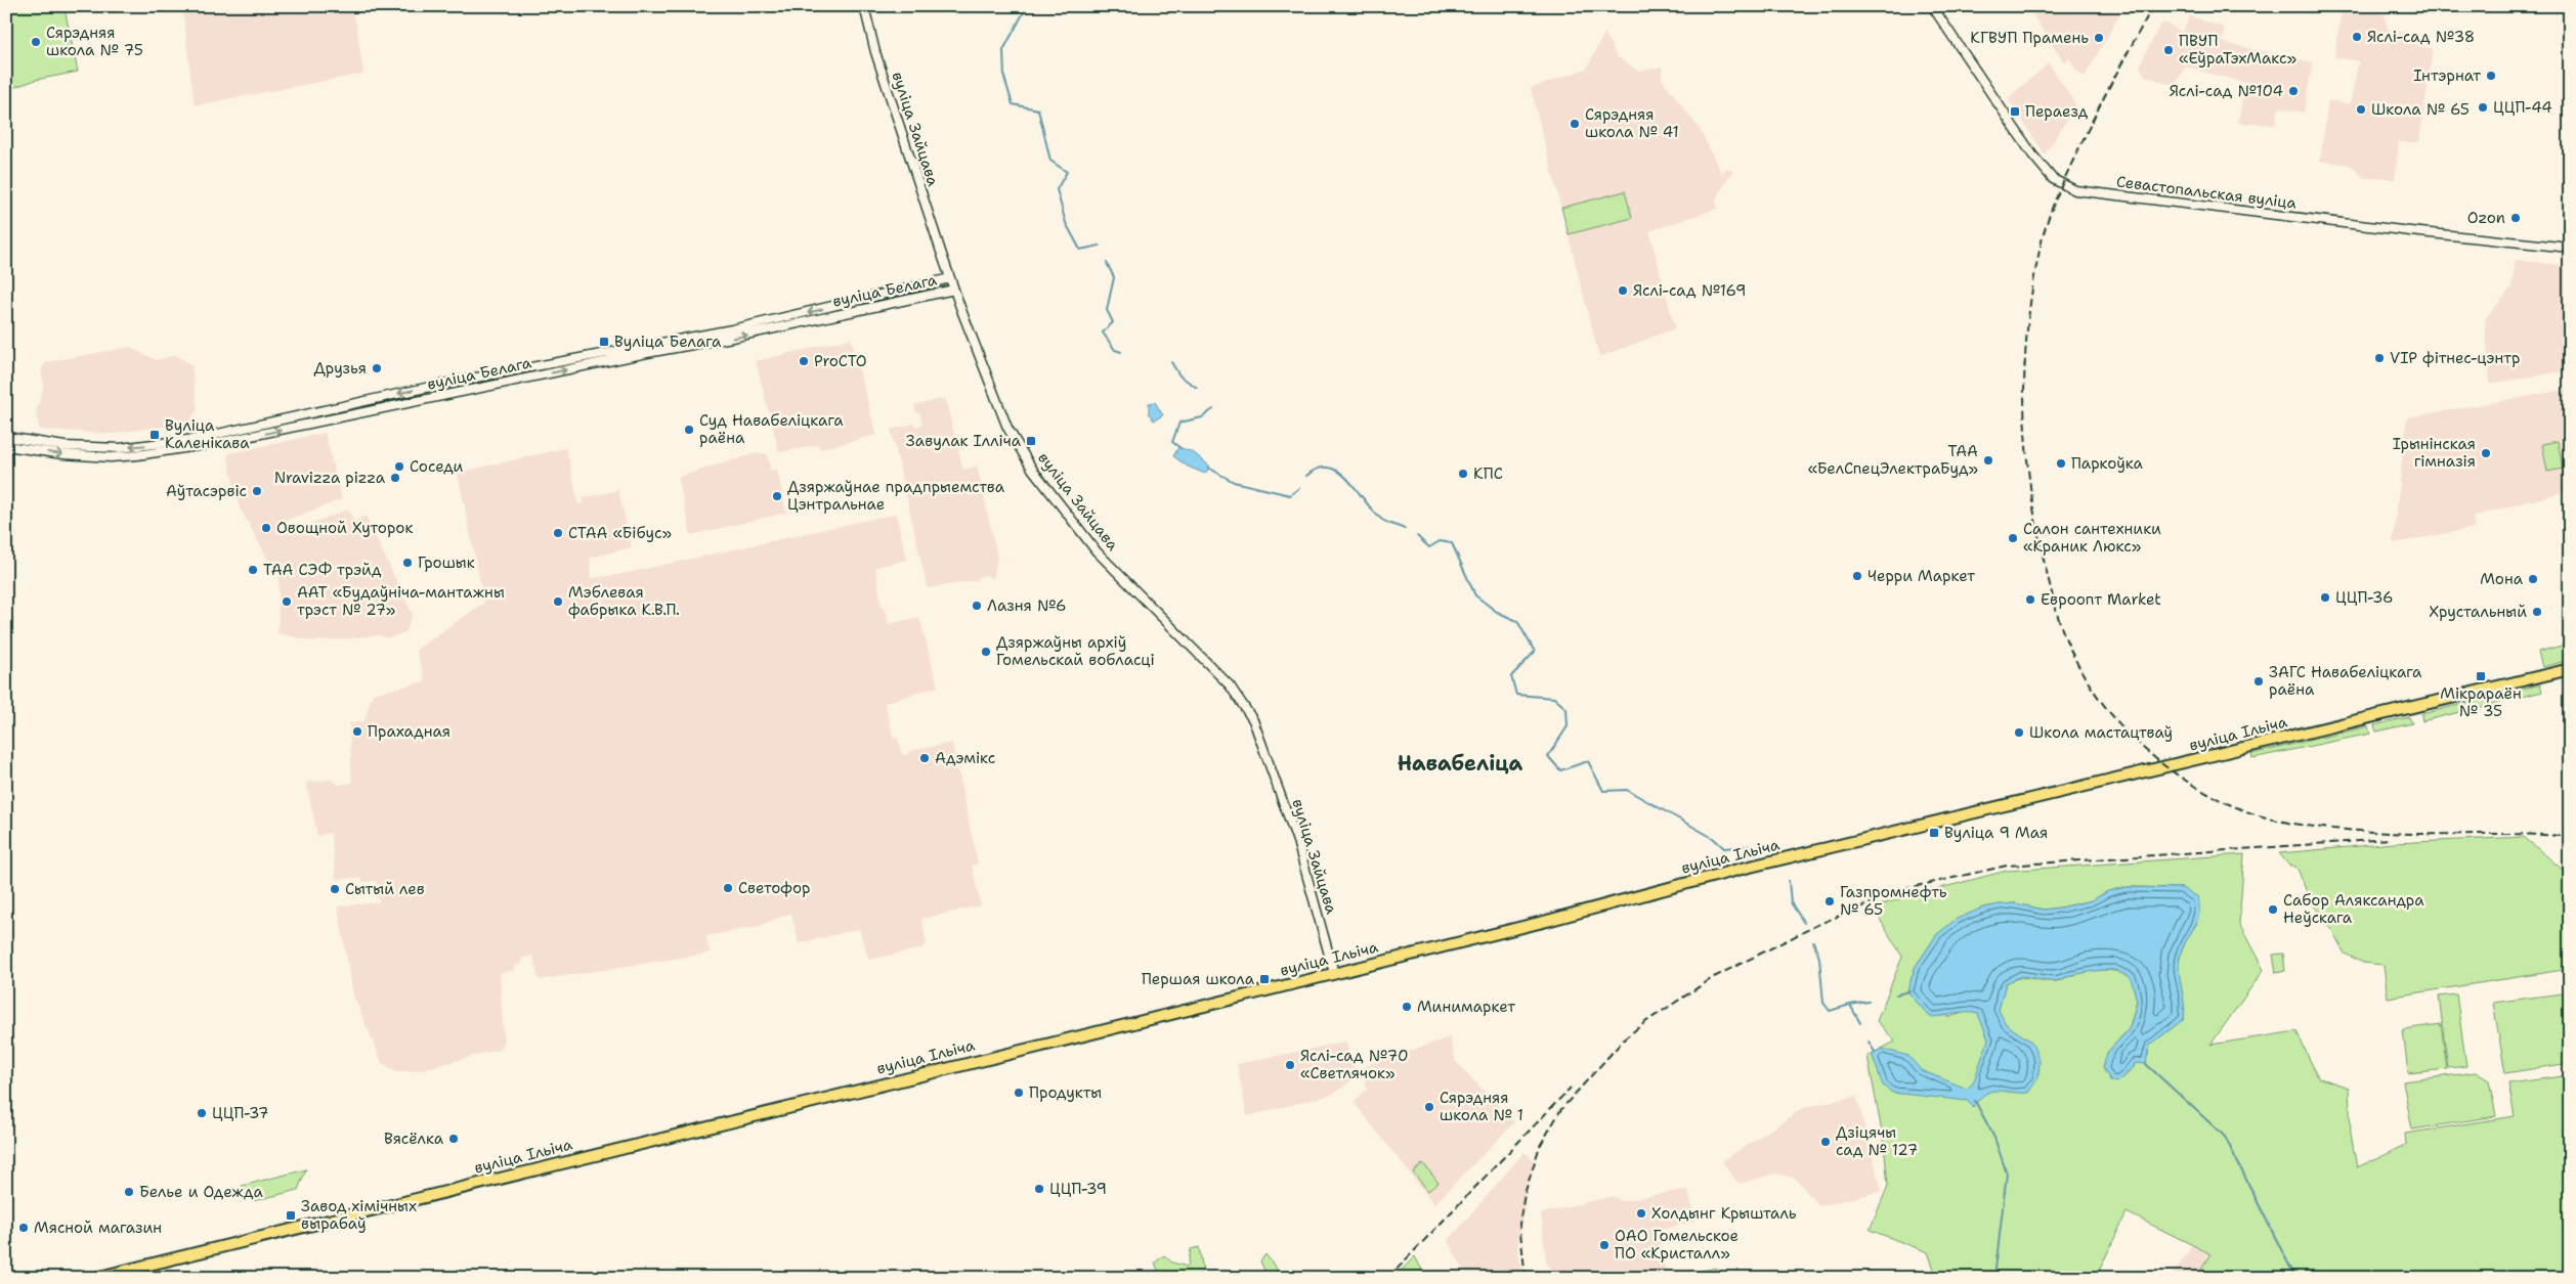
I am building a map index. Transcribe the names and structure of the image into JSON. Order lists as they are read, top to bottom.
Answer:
{
  "streets": {
    "main road": ["вуліца Ільіча"],
    "street": ["вуліца Зайцава", "Севастопальская вуліца", "вуліца Белага"]
  },
  "crossings": [
    ["вуліца Зайцава", "вуліца Белага"],
    ["вуліца Зайцава", "вуліца Ільіча"]
  ],
  "districts": ["Навабеліца"],
  "places": {
    "other": [
      "Яслі-сад №38",
      "КГВУП Прамень",
      "Сярэдняя школа № 75",
      "ПВУП «ЕўраТэхМакс»",
      "Інтэрнат",
      "Яслі-сад №104",
      "ЦЦП-44",
      "Школа № 65",
      "Сярэдняя школа № 41",
      "Ozon",
      "Яслі-сад №169",
      "VIP фітнес-цэнтр",
      "ProСТО",
      "Друзья",
      "Суд Навабеліцкага раёна",
      "Ірынінская гімназія",
      "ТАА «БелСпецЭлектраБуд»",
      "Паркоўка",
      "Соседи",
      "КПС",
      "Nravizza pizza",
      "Аўтасэрвіс",
      "Дзяржаўнае прадпрыемства Цэнтральнае",
      "Овощной Хуторок",
      "СТАА «Бібус»",
      "Салон сантехники «Краник Люкс»",
      "Грошык",
      "ТАА СЭФ трэйд",
      "Черри Маркет",
      "Мона",
      "ЦЦП-36",
      "Евроопт Market",
      "ААТ «Будаўніча-мантажны трэст № 27»",
      "Мэблевая фабрыка К.В.П.",
      "Лазня №6",
      "Хрустальный",
      "Дзяржаўны архіў Гомельскай вобласці",
      "ЗАГС Навабеліцкага раёна",
      "Прахадная",
      "Школа мастацтваў",
      "Адэмікс",
      "Светофор",
      "Сытый лев",
      "Газпромнефть № 65",
      "Сабор Аляксандра Неўскага",
      "Минимаркет",
      "Яслі-сад №70 «Светлячок»",
      "Продукты",
      "Сярэдняя школа № 1",
      "ЦЦП-37",
      "Вясёлка",
      "Дзіцячы сад № 127",
      "ЦЦП-39",
      "Белье и Одежда",
      "Холдынг Крышталь",
      "Мясной магазин",
      "ОАО Гомельское ПО «Кристалл»"
    ],
    "transit": [
      "Пераезд",
      "Вуліца Белага",
      "Вуліца Каленікава",
      "Завулак Ілліча",
      "Мікрараён № 35",
      "Вуліца 9 Мая",
      "Першая школа",
      "Завод хімічных вырабаў"
    ]
  }
}
